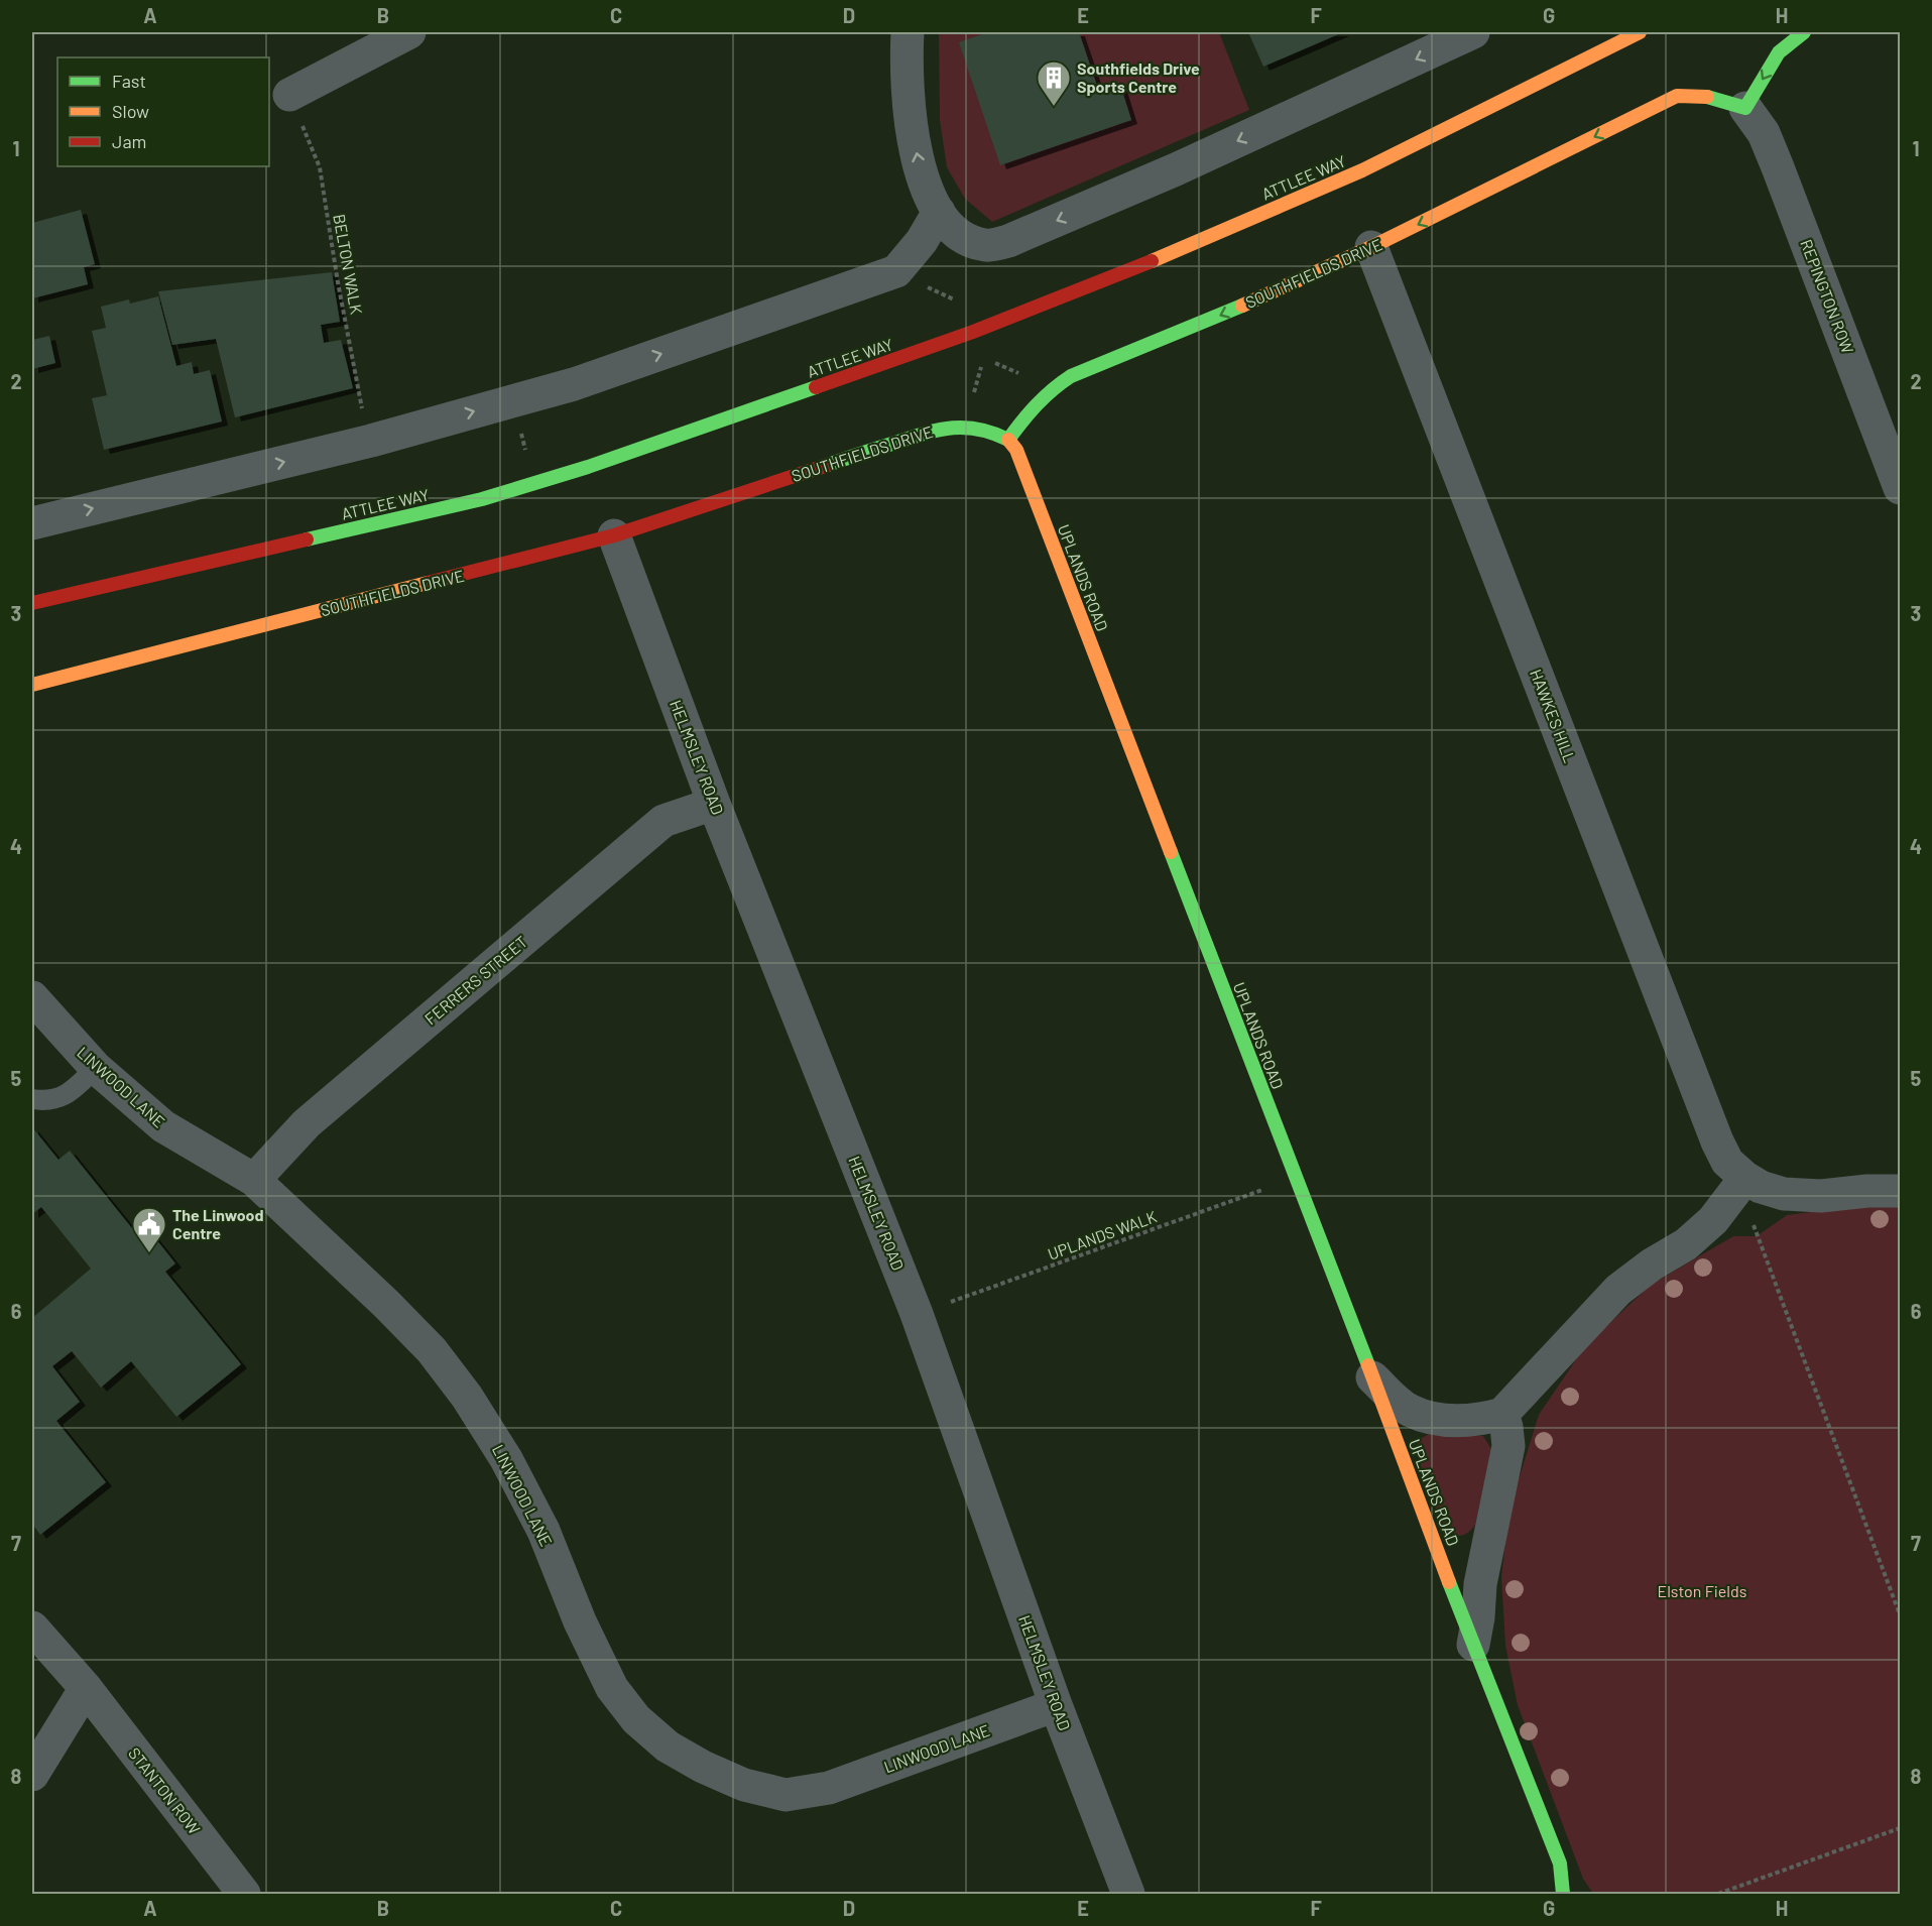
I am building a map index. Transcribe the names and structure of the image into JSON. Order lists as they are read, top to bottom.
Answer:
{
  "streets": {
    "main road": ["ATTLEE WAY", "SOUTHFIELDS DRIVE", "UPLANDS ROAD"],
    "street": [
      "REPINGTON ROW",
      "HAWKES HILL",
      "HELMSLEY ROAD",
      "FERRERS STREET",
      "LINWOOD LANE",
      "STANTON ROW"
    ],
    "path": ["BELTON WALK", "UPLANDS WALK"]
  },
  "crossings": [
    ["SOUTHFIELDS DRIVE", "REPINGTON ROW"],
    ["SOUTHFIELDS DRIVE", "UPLANDS ROAD"],
    ["SOUTHFIELDS DRIVE", "HAWKES HILL"],
    ["SOUTHFIELDS DRIVE", "HELMSLEY ROAD"],
    ["UPLANDS ROAD", "UPLANDS WALK"],
    ["HELMSLEY ROAD", "FERRERS STREET"],
    ["HELMSLEY ROAD", "LINWOOD LANE"],
    ["HELMSLEY ROAD", "UPLANDS WALK"],
    ["FERRERS STREET", "LINWOOD LANE"]
  ],
  "one_way": ["SOUTHFIELDS DRIVE"],
  "parks": ["Elston Fields"],
  "places": {
    "building": ["Southfields Drive Sports Centre"],
    "public building": ["The Linwood Centre"]
  },
  "legend": ["Fast", "Slow", "Jam"],
  "grid": {
    "columns": [
      "A",
      "B",
      "C",
      "D",
      "E",
      "F",
      "G",
      "H"
    ],
    "rows": [
      "1",
      "2",
      "3",
      "4",
      "5",
      "6",
      "7",
      "8"
    ]
  }
}
